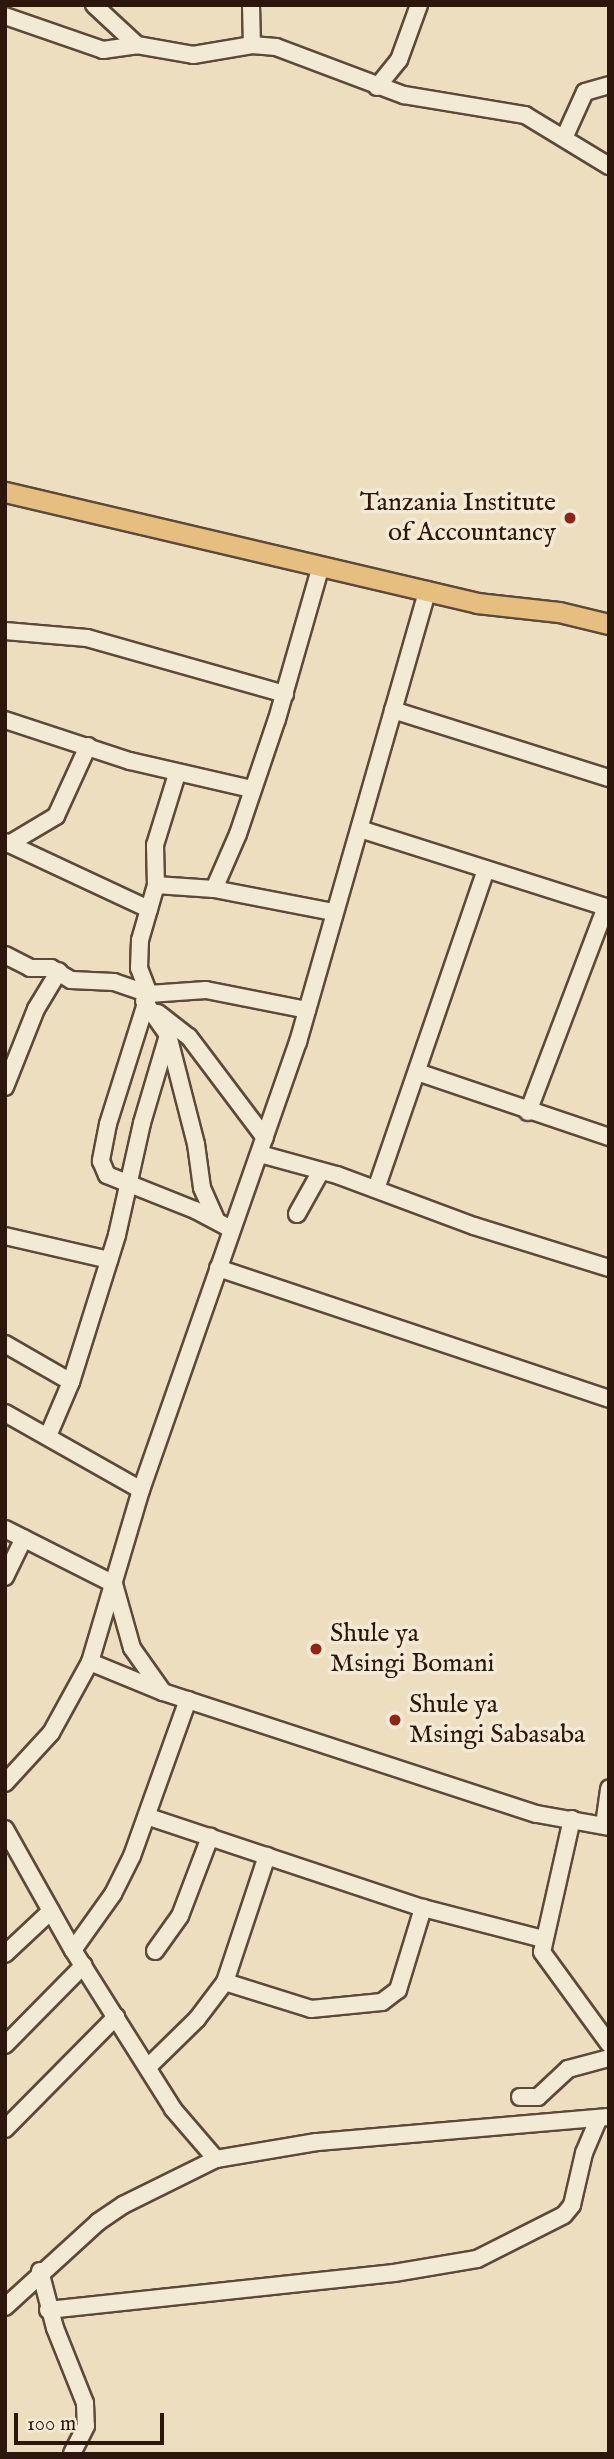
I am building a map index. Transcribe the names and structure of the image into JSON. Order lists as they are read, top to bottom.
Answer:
{
  "places": ["Tanzania Institute of Accountancy", "Shule ya Msingi Bomani", "Shule ya Msingi Sabasaba"],
  "scale_bar": "100 m"
}
